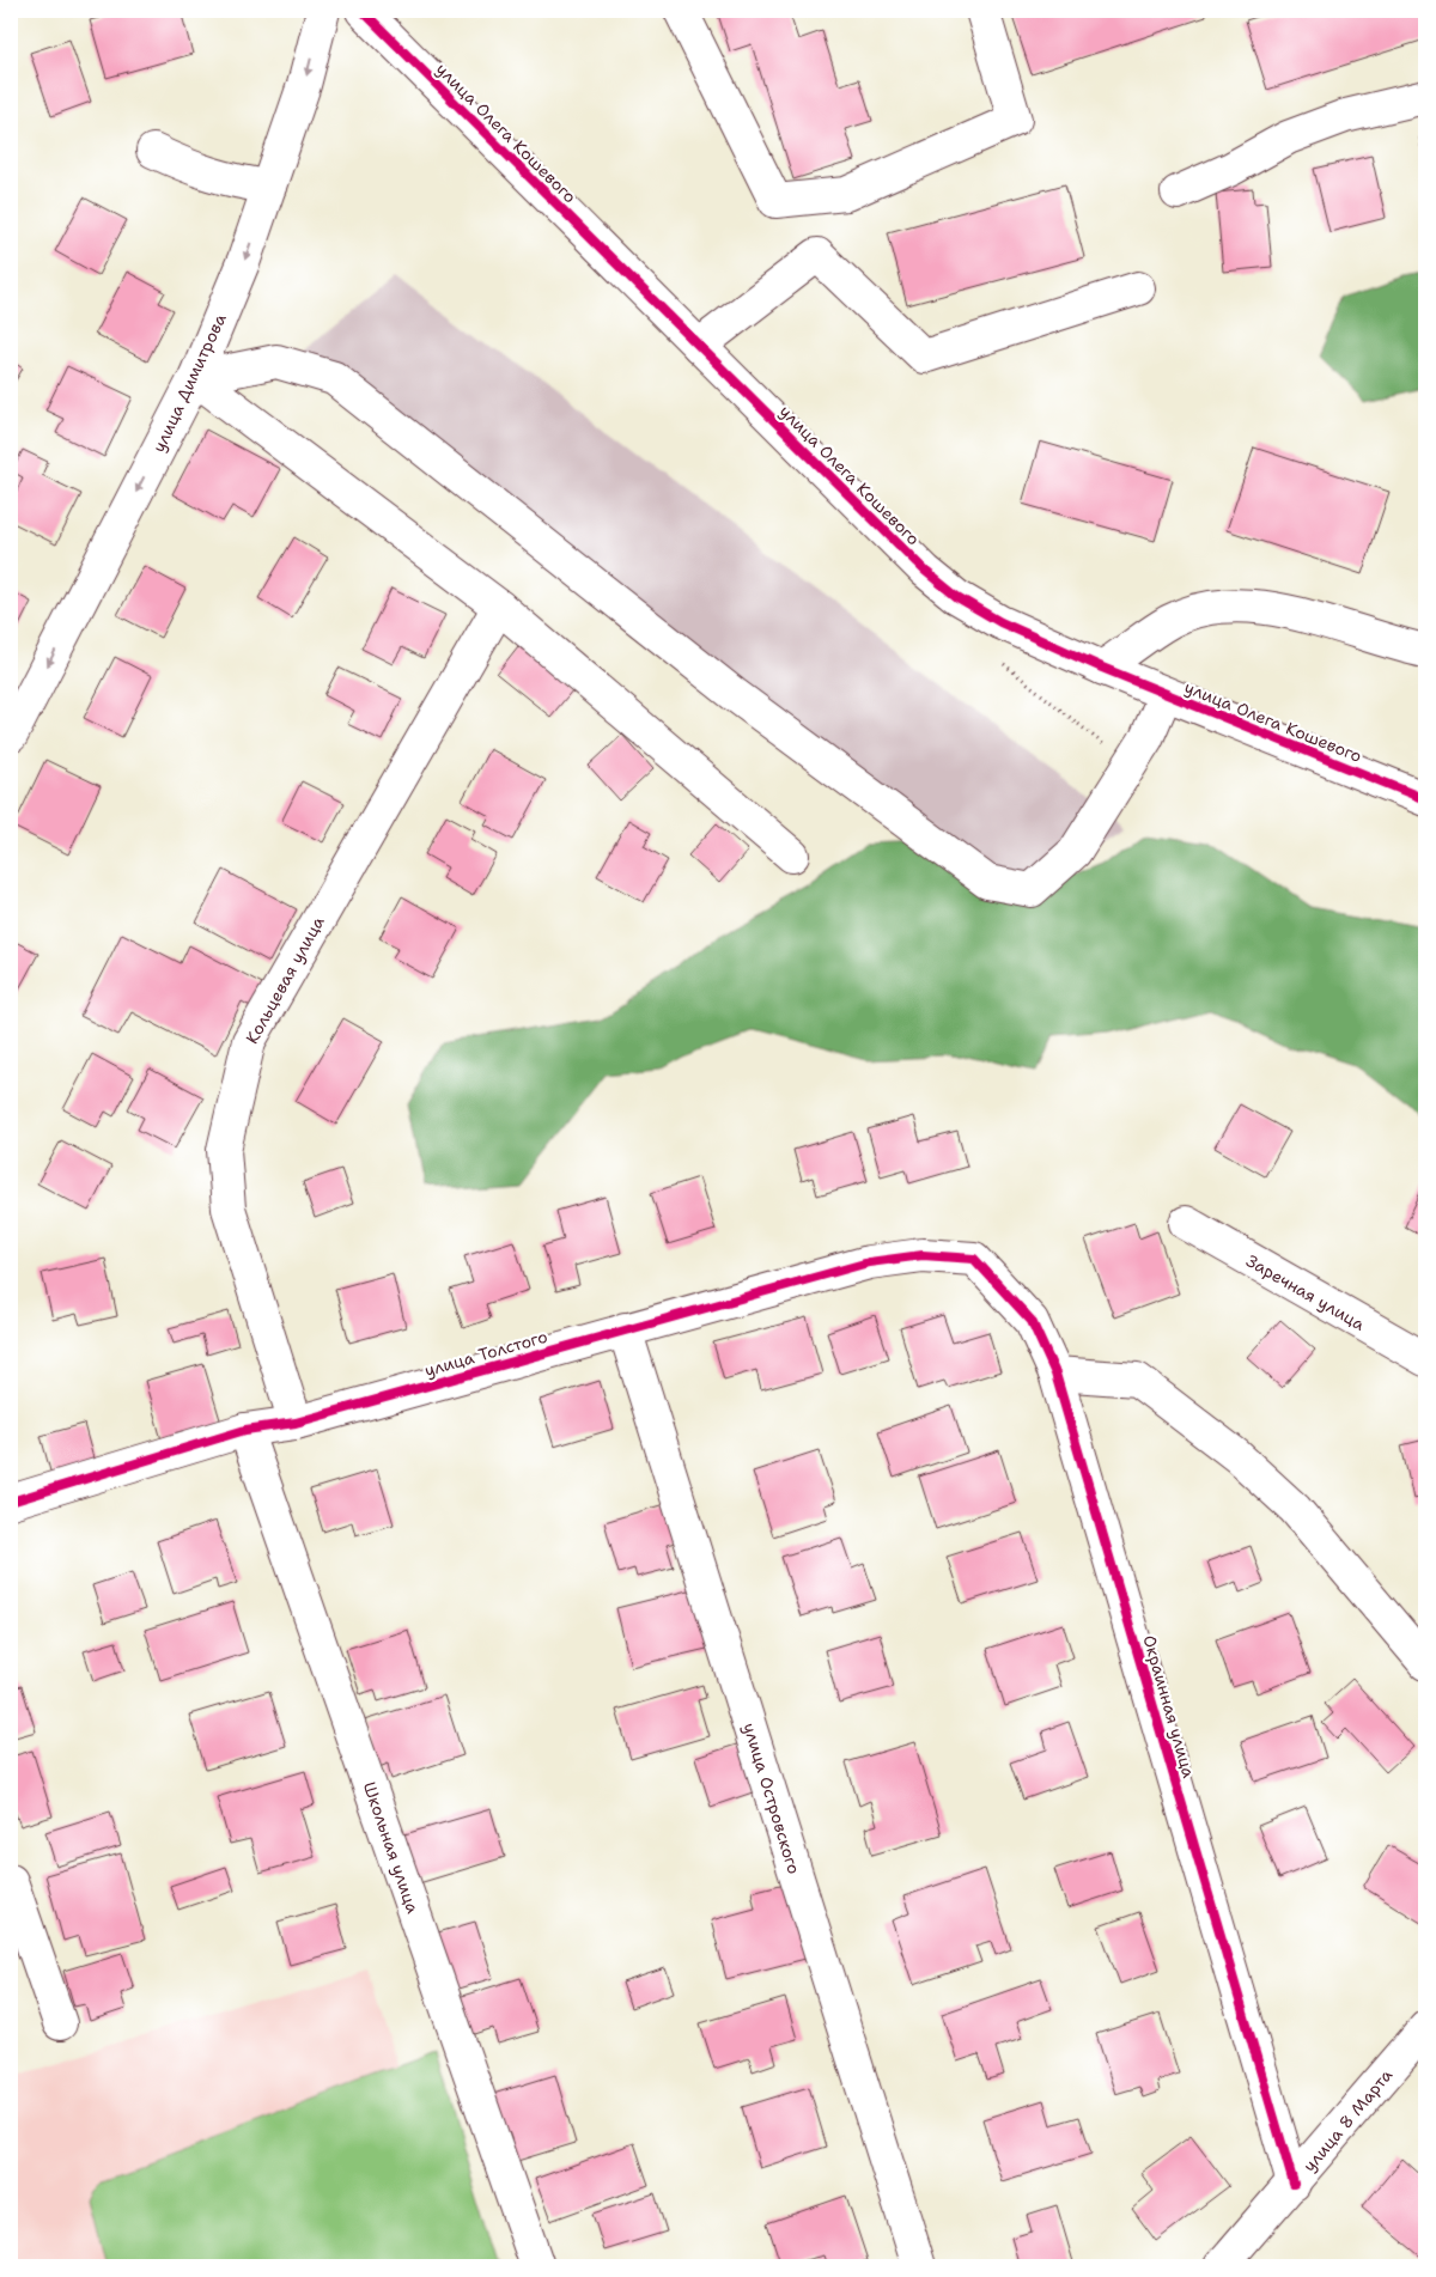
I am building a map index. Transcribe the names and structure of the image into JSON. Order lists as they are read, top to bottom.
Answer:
{
  "streets": {
    "street": [
      "улица Олега Кошевого",
      "улица Димитрова",
      "Кольцевая улица",
      "Заречная улица",
      "улица Толстого",
      "Окраинная улица",
      "улица Островского",
      "Школьная улица",
      "улица 8 Марта"
    ]
  },
  "crossings": [
    ["Кольцевая улица", "улица Толстого"],
    ["улица Толстого", "Окраинная улица"],
    ["улица Толстого", "улица Островского"],
    ["улица Толстого", "Школьная улица"],
    ["Окраинная улица", "улица 8 Марта"]
  ],
  "one_way": ["улица Димитрова"]
}
